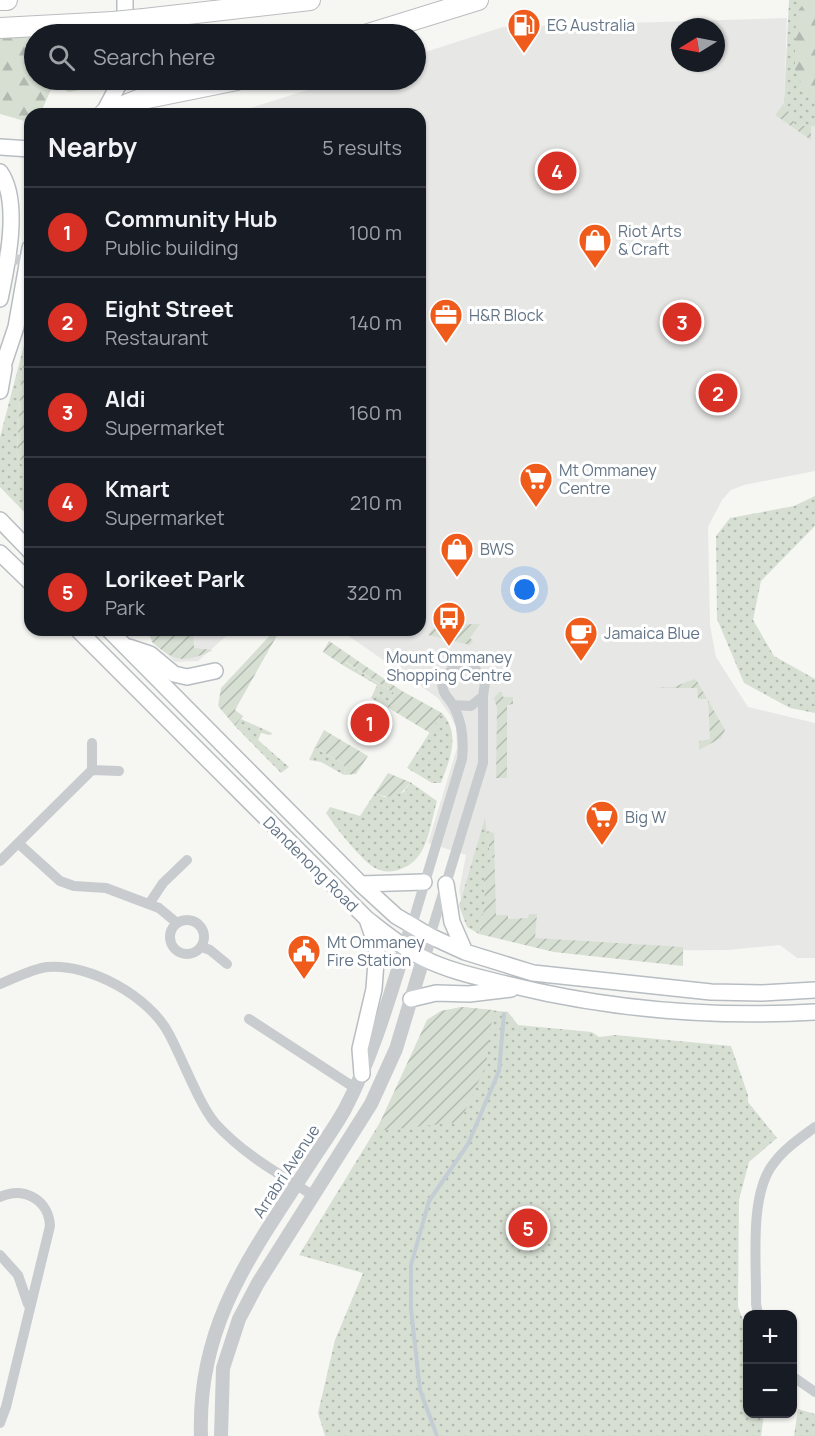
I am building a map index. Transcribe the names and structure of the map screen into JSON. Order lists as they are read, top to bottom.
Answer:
{
  "streets": {
    "main road": ["Dandenong Road"],
    "street": ["Arrabri Avenue"]
  },
  "crossings": [
    ["Dandenong Road", "Arrabri Avenue"]
  ],
  "places": {
    "fuel station": ["EG Australia"],
    "shop": ["Riot Arts & Craft", "BWS"],
    "office": ["H&R Block"],
    "supermarket": ["Mt Ommaney Centre", "Big W"],
    "bus stop": ["Mount Ommaney Shopping Centre"],
    "cafe": ["Jamaica Blue"],
    "public building": ["Mt Ommaney Fire Station"]
  },
  "north": "left",
  "page": {
    "search": "Search here",
    "heading": ["Nearby", "5 results"],
    "pins": [
      "4",
      "3",
      "2",
      "1",
      "5"
    ],
    "list": [
      {
        "mark": "1",
        "name": "Community Hub",
        "note": "Public building",
        "value": "100 m"
      },
      {
        "mark": "2",
        "name": "Eight Street",
        "note": "Restaurant",
        "value": "140 m"
      },
      {
        "mark": "3",
        "name": "Aldi",
        "note": "Supermarket",
        "value": "160 m"
      },
      {
        "mark": "4",
        "name": "Kmart",
        "note": "Supermarket",
        "value": "210 m"
      },
      {
        "mark": "5",
        "name": "Lorikeet Park",
        "note": "Park",
        "value": "320 m"
      }
    ],
    "map_buttons": ["+", "−"]
  }
}
